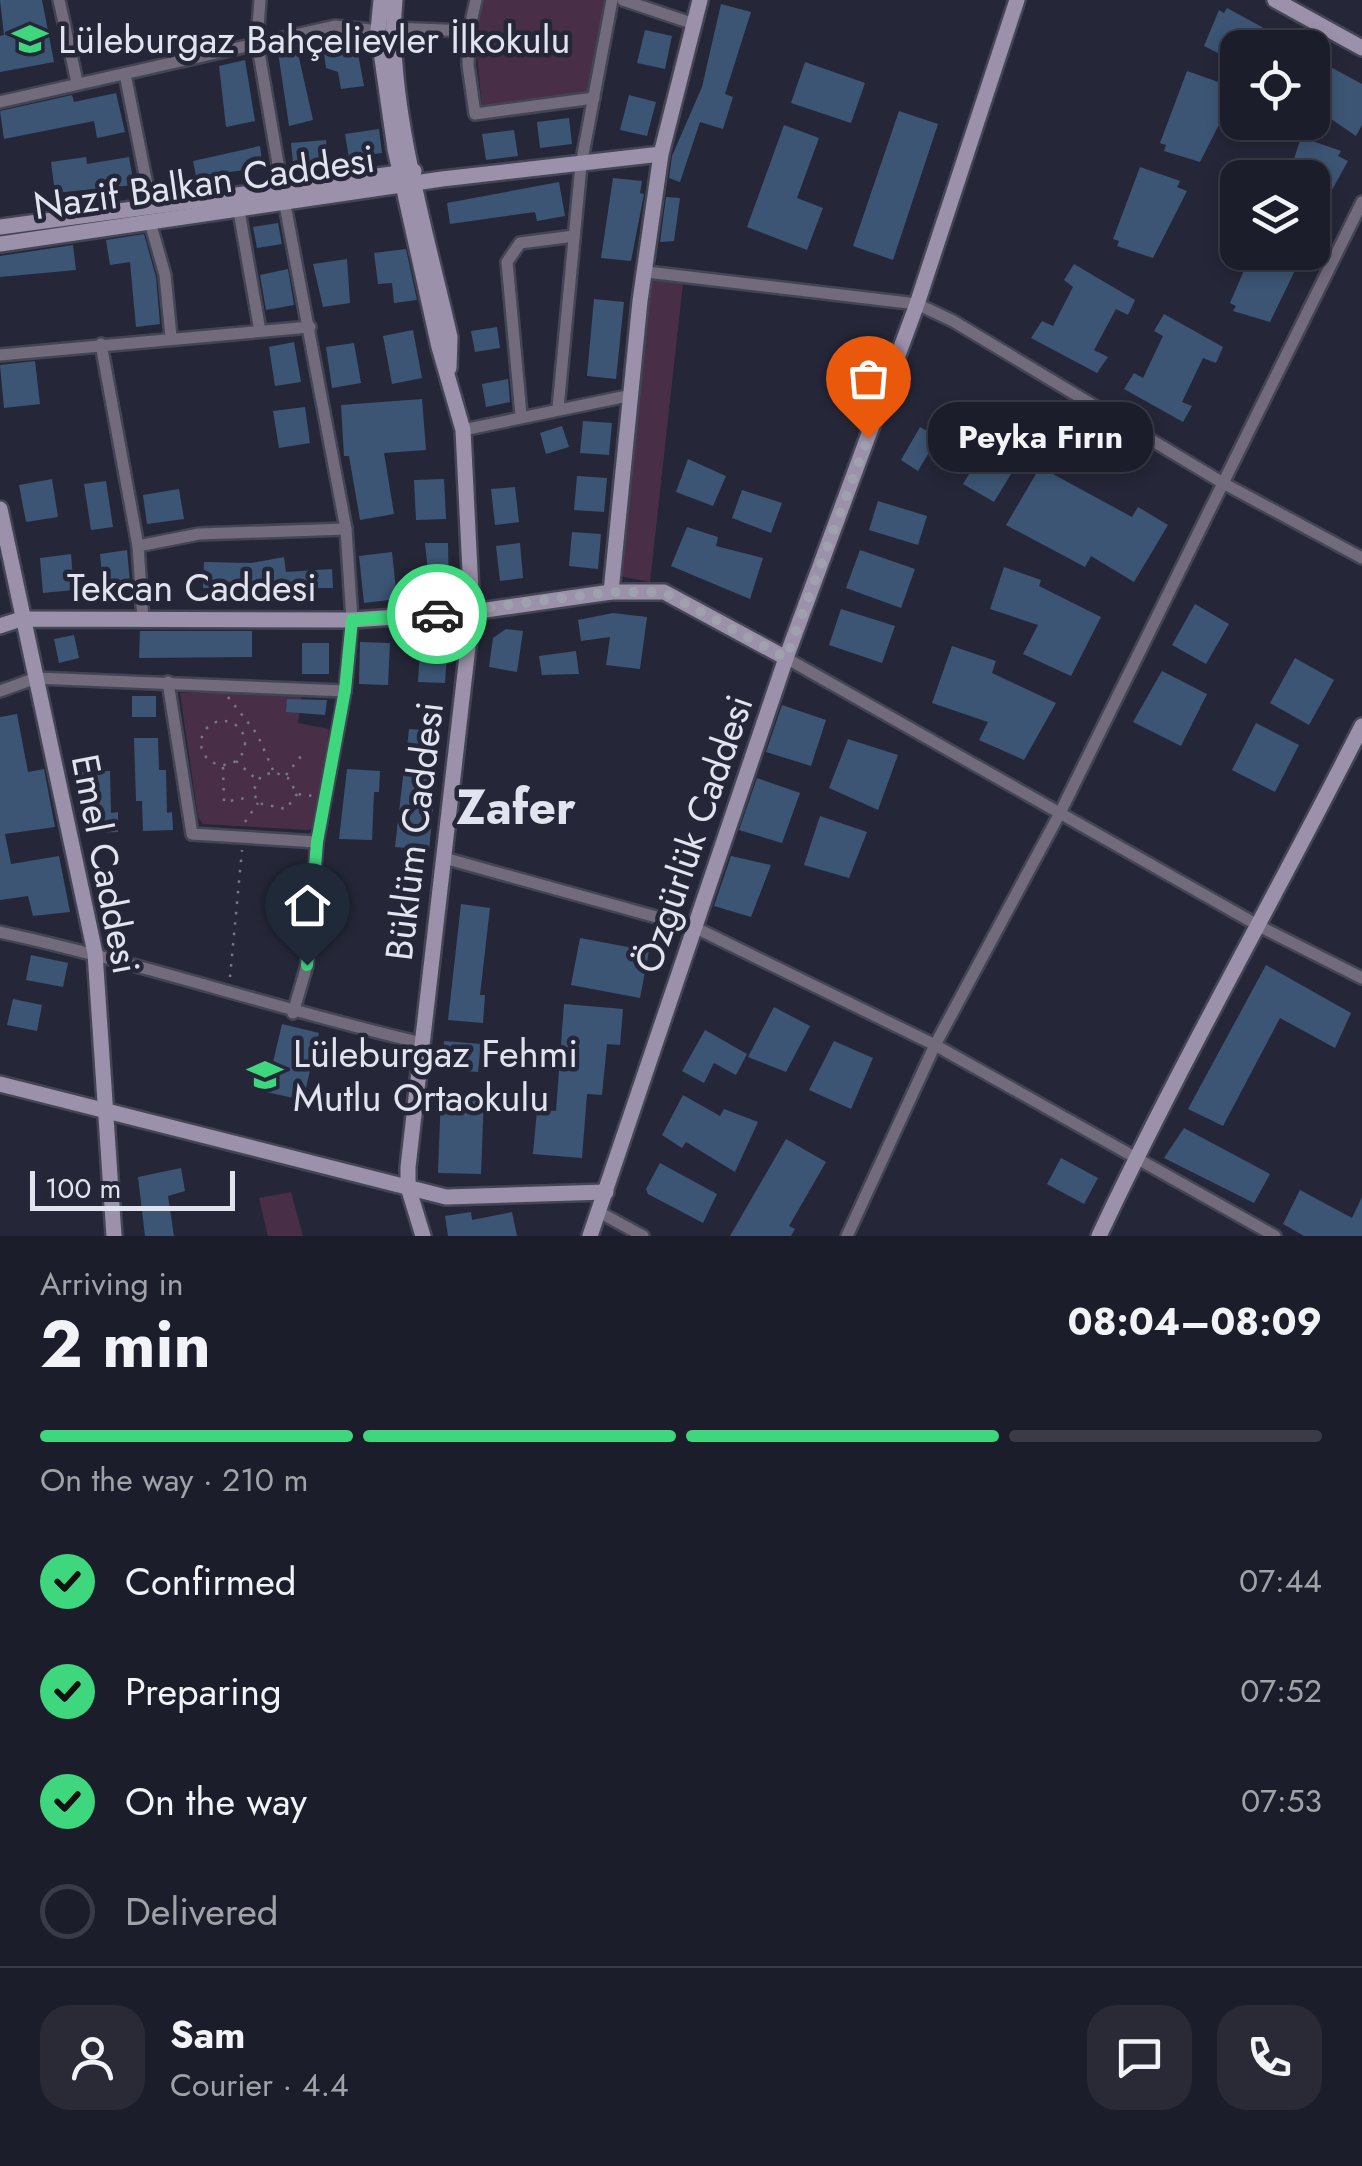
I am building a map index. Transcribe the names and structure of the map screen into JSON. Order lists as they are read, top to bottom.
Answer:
{
  "streets": {
    "street": [
      "Nazif Balkan Caddesi",
      "Tekcan Caddesi",
      "Büklüm Caddesi",
      "Özgürlük Caddesi",
      "Emel Caddesi"
    ]
  },
  "crossings": [
    ["Nazif Balkan Caddesi", "Büklüm Caddesi"],
    ["Tekcan Caddesi", "Büklüm Caddesi"],
    ["Tekcan Caddesi", "Özgürlük Caddesi"],
    ["Tekcan Caddesi", "Emel Caddesi"]
  ],
  "districts": ["Zafer"],
  "places": {
    "school or university": ["Lüleburgaz Bahçelievler İlkokulu", "Lüleburgaz Fehmi Mutlu Ortaokulu"],
    "other": ["Peyka Fırın"]
  },
  "scale_bar": "100 m",
  "page": {
    "bubble": "Peyka Fırın",
    "scale": "100 m",
    "heading": ["2 min", "Arriving in", "08:04–08:09"],
    "panel": ["Sam", "Courier · 4.4"],
    "bar": "On the way · 210 m",
    "list": [
      ["Confirmed", "07:44"],
      ["Preparing", "07:52"],
      ["On the way", "07:53"],
      "Delivered"
    ]
  }
}
